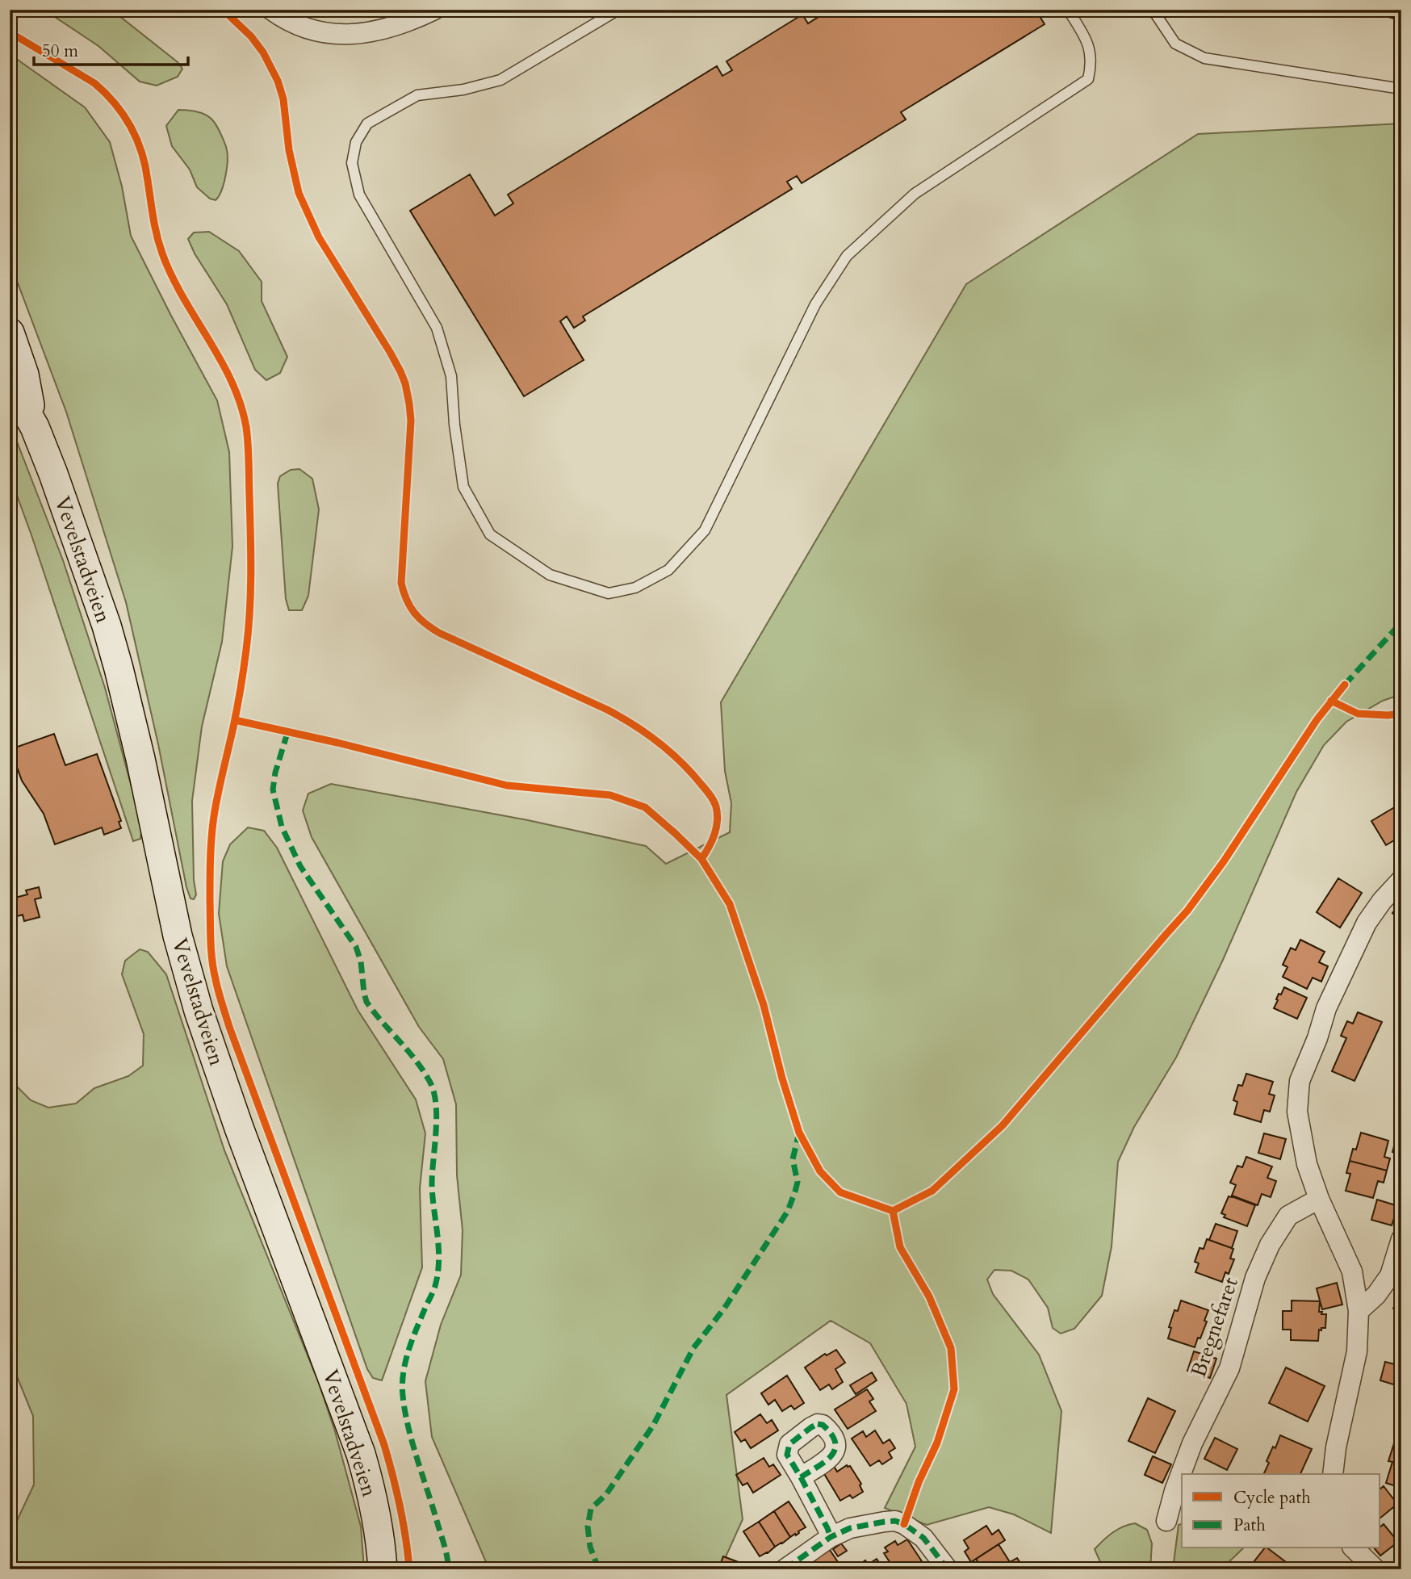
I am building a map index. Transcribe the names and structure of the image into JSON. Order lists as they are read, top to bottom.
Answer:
{
  "streets": {
    "main road": ["Vevelstadveien"],
    "street": ["Bregnefaret"]
  },
  "legend": ["Cycle path", "Path"],
  "scale_bar": "50 m"
}
